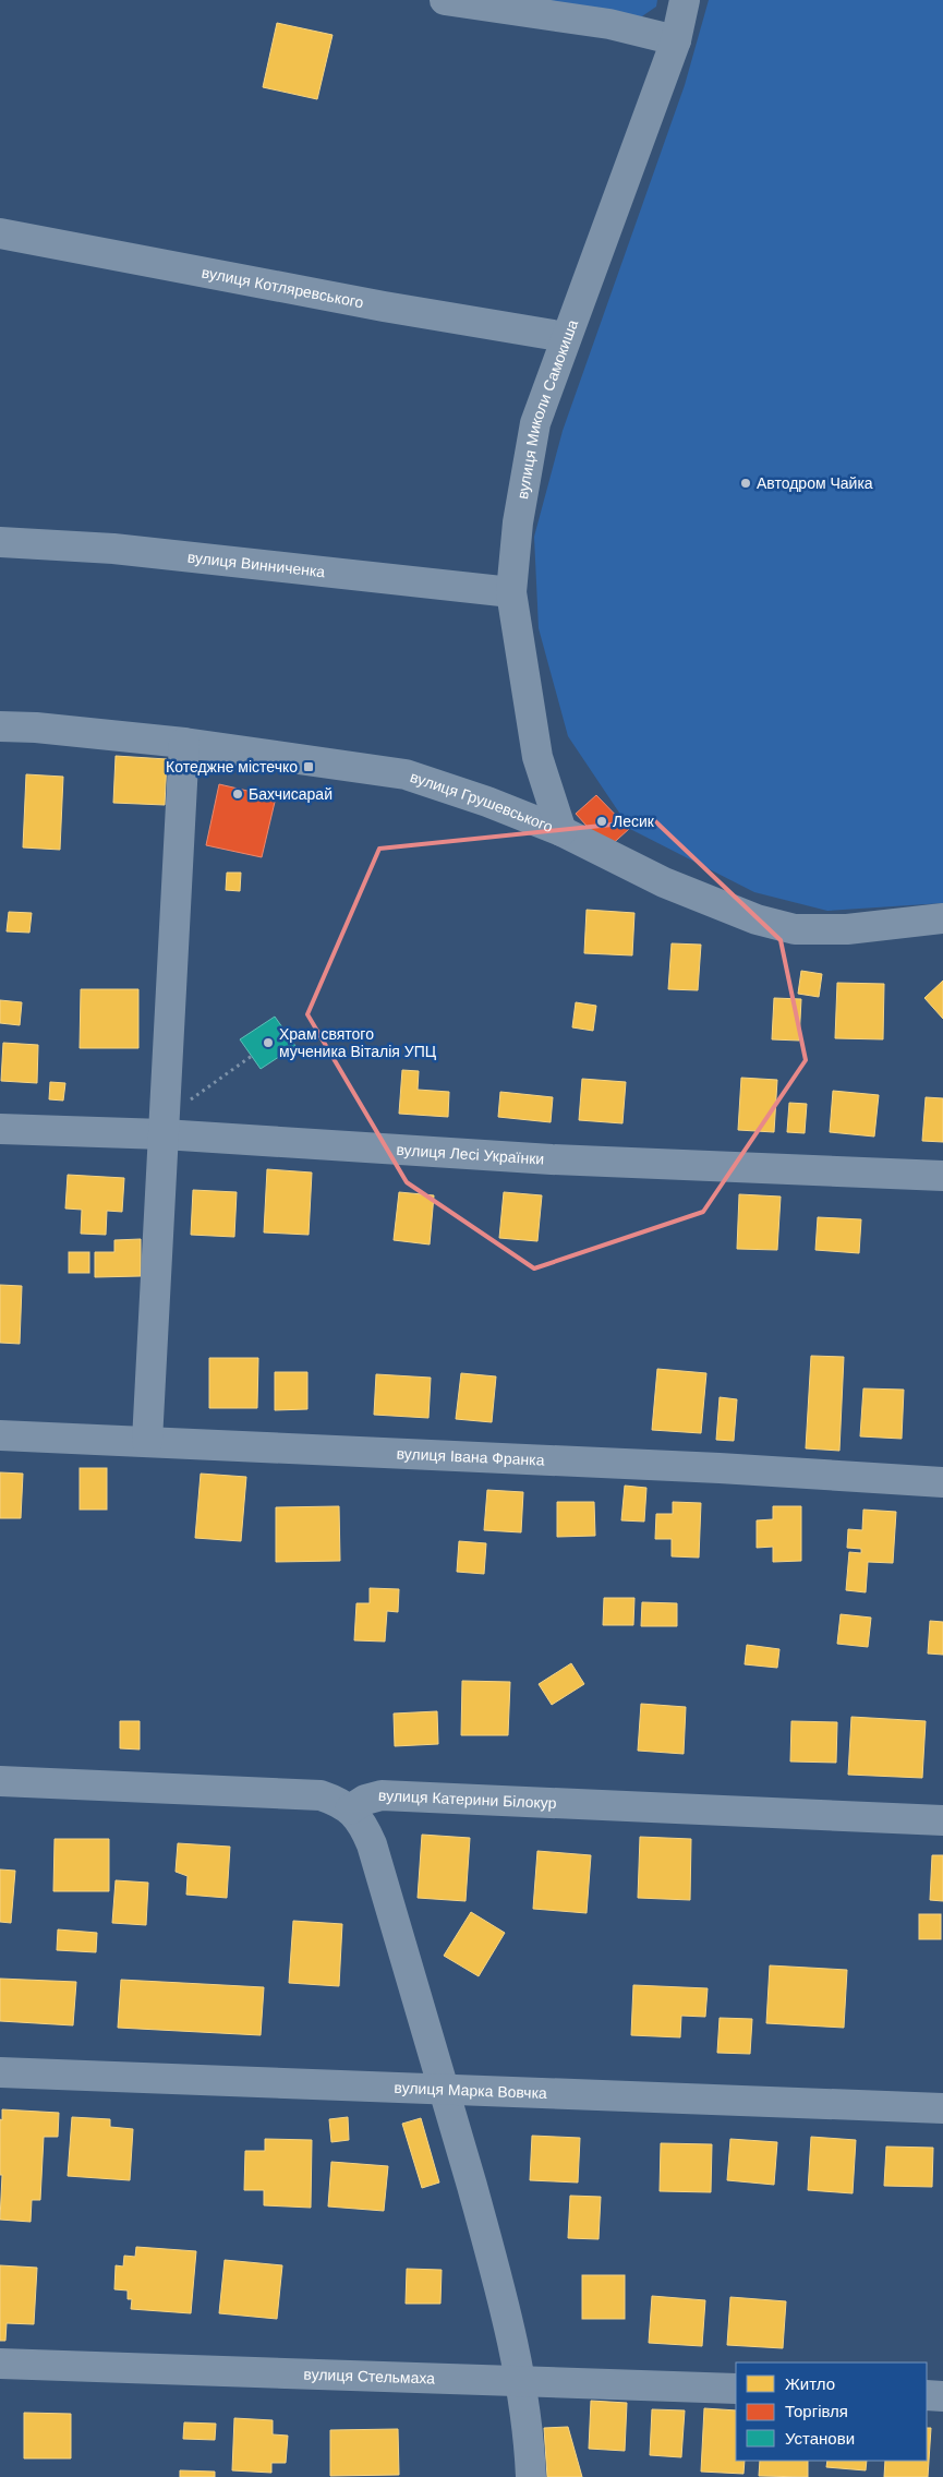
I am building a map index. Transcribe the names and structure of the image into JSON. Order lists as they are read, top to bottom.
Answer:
{
  "streets": {
    "street": [
      "вулиця Котляревського",
      "вулиця Миколи Самокиша",
      "вулиця Винниченка",
      "вулиця Грушевського",
      "вулиця Лесі Українки",
      "вулиця Івана Франка",
      "вулиця Катерини Білокур",
      "вулиця Марка Вовчка",
      "вулиця Стельмаха"
    ]
  },
  "crossings": [
    ["вулиця Котляревського", "вулиця Миколи Самокиша"],
    ["вулиця Миколи Самокиша", "вулиця Винниченка"],
    ["вулиця Миколи Самокиша", "вулиця Грушевського"]
  ],
  "places": {
    "other": [
      "Автодром Чайка",
      "Бахчисарай",
      "Лесик",
      "Храм святого мученика Віталія УПЦ"
    ],
    "transit": ["Котеджне містечко"]
  },
  "legend": ["Житло", "Торгівля", "Установи"]
}
